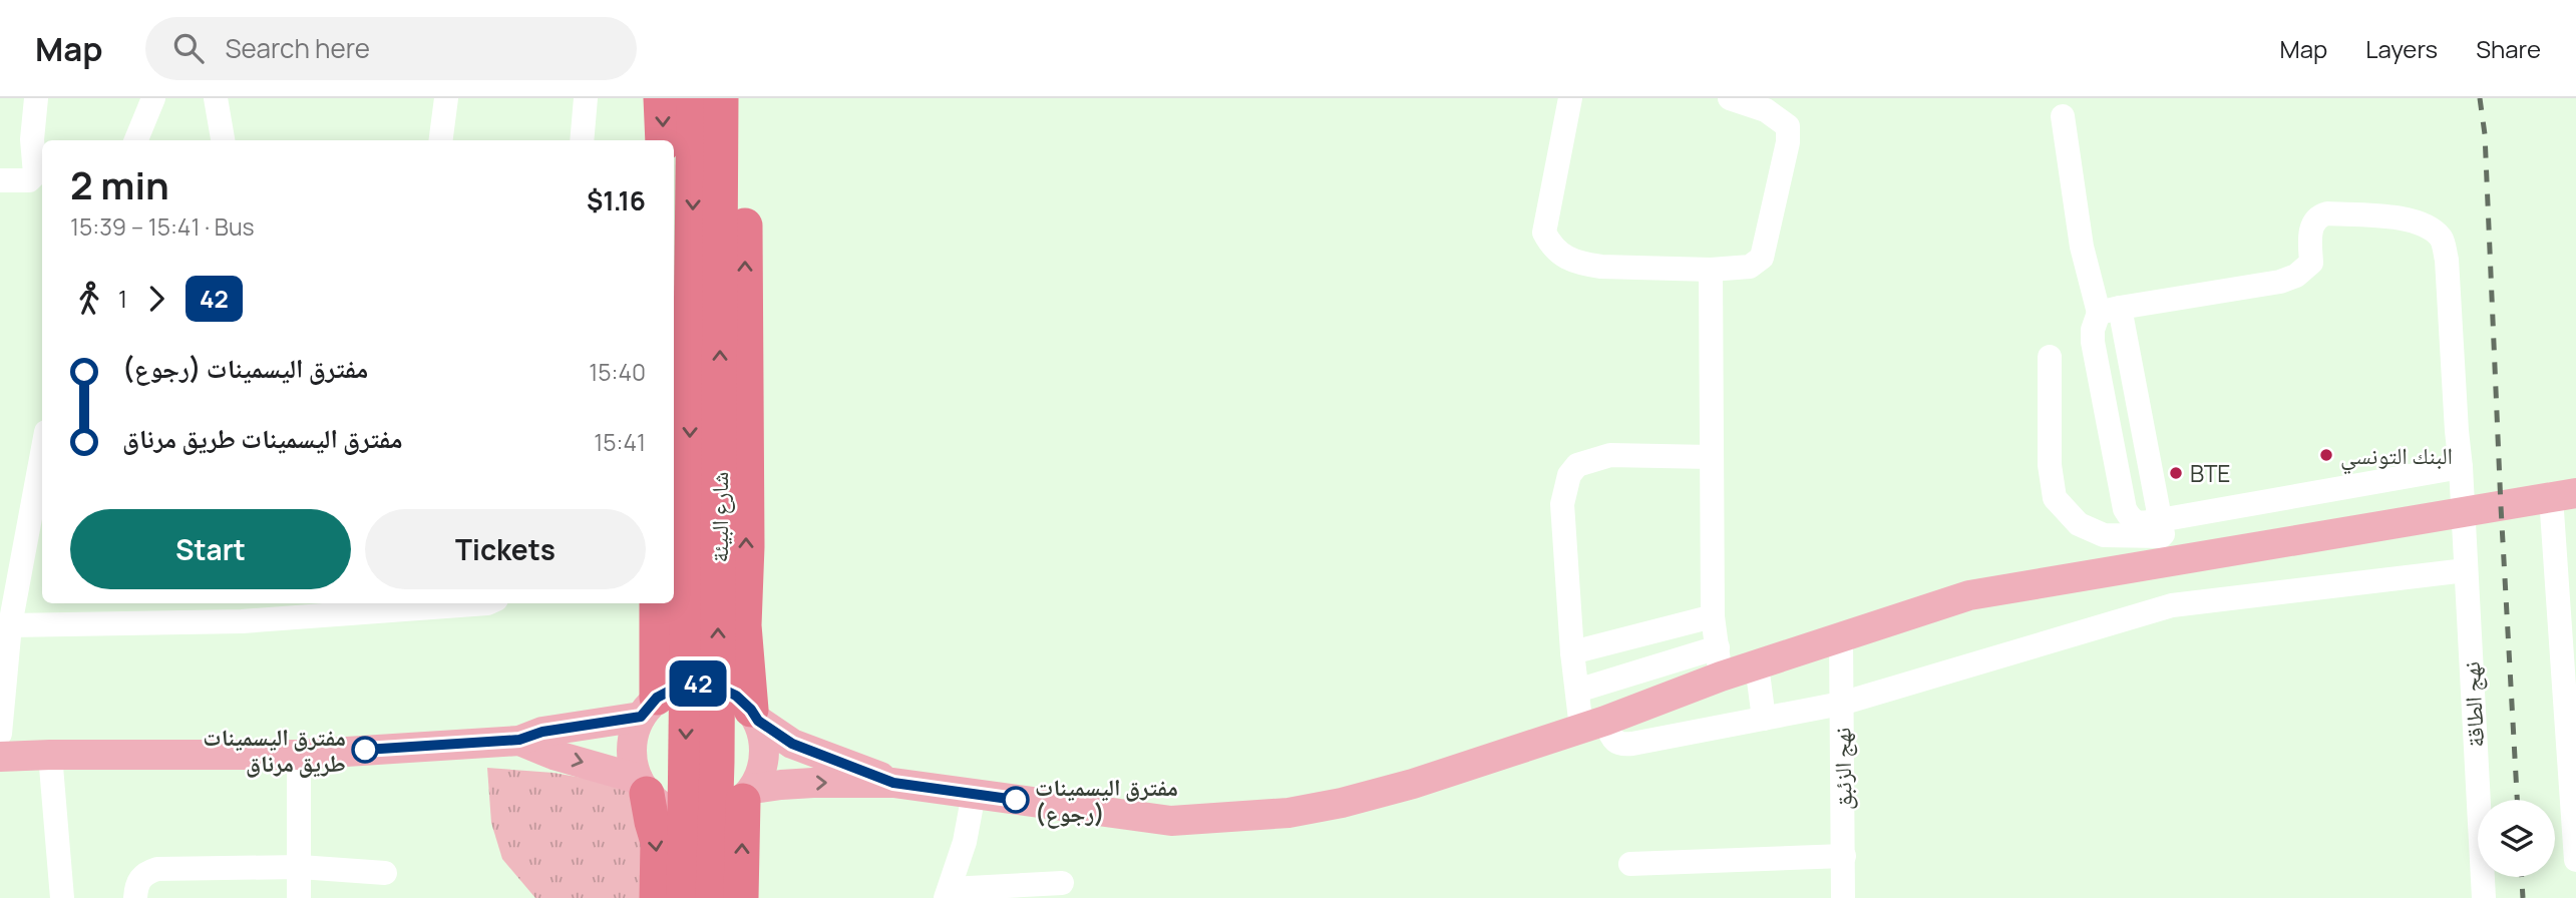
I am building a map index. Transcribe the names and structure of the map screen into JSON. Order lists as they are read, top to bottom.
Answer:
{
  "streets": {
    "highway": ["شارع البيئة"],
    "street": ["نهج الطاقة", "نهج الزئبق"]
  },
  "places": [
    "البنك التونسي",
    "BTE",
    "مفترق اليسمينات طريق مرناق",
    "مفترق اليسمينات (رجوع)"
  ],
  "lines": ["bus line 42"],
  "page": {
    "header": "Map",
    "search": "Search here",
    "nav": ["Map", "Layers", "Share"],
    "on_map": "42",
    "heading": ["2 min", "15:39 – 15:41 · Bus", "$1.16"],
    "legs": ["1", "42"],
    "list": [
      {
        "name": "مفترق اليسمينات (رجوع)",
        "value": "15:40"
      },
      {
        "name": "مفترق اليسمينات طريق مرناق",
        "value": "15:41"
      }
    ],
    "buttons": ["Start", "Tickets"]
  }
}
